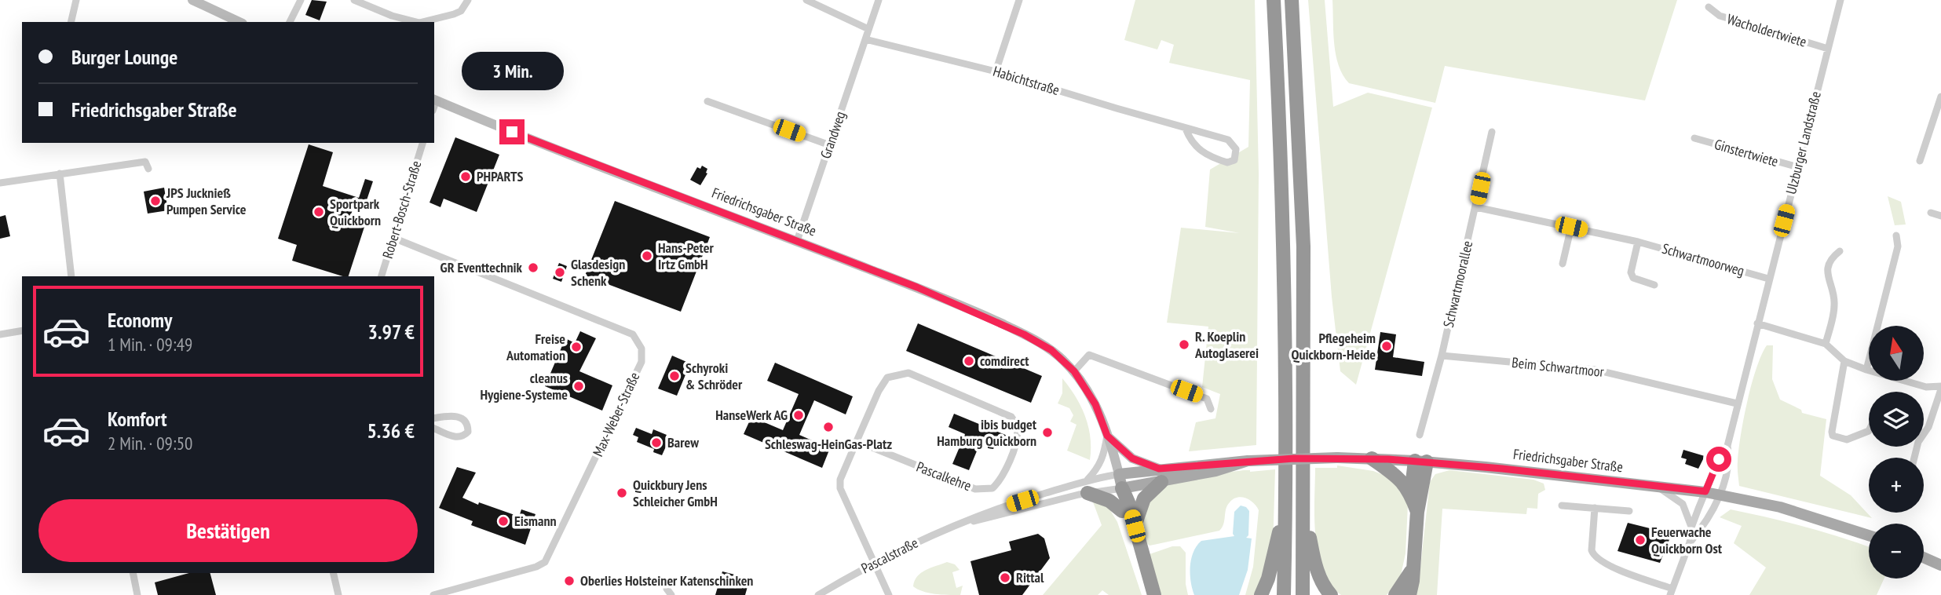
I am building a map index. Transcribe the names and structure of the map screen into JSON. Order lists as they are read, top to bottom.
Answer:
{
  "streets": {
    "main road": ["Friedrichsgaber Straße"],
    "street": [
      "Wacholdertwiete",
      "Habichtstraße",
      "Grandweg",
      "Ulzburger Landstraße",
      "Ginstertwiete",
      "Robert-Bosch-Straße",
      "Schwartmoorweg",
      "Schwartmoorallee",
      "Beim Schwartmoor",
      "Max-Weber-Straße",
      "Pascalkehre",
      "Pascalstraße"
    ]
  },
  "crossings": [
    ["Wacholdertwiete", "Ulzburger Landstraße"],
    ["Habichtstraße", "Grandweg"],
    ["Grandweg", "Friedrichsgaber Straße"],
    ["Ulzburger Landstraße", "Ginstertwiete"],
    ["Ulzburger Landstraße", "Friedrichsgaber Straße"],
    ["Ulzburger Landstraße", "Schwartmoorweg"],
    ["Ulzburger Landstraße", "Beim Schwartmoor"],
    ["Robert-Bosch-Straße", "Max-Weber-Straße"],
    ["Friedrichsgaber Straße", "Pascalstraße"],
    ["Schwartmoorweg", "Schwartmoorallee"],
    ["Schwartmoorallee", "Beim Schwartmoor"]
  ],
  "places": [
    "PHPARTS",
    "JPS Jucknieß Pumpen Service",
    "Sportpark Quickborn",
    "Hans-Peter Irtz GmbH",
    "GR Eventtechnik",
    "Glasdesign Schenk",
    "R. Koeplin Autoglaserei",
    "Pflegeheim Quickborn-Heide",
    "Freise Automation",
    "comdirect",
    "Schyroki & Schröder",
    "cleanus Hygiene-Systeme",
    "HanseWerk AG",
    "Schleswag-HeinGas-Platz",
    "ibis budget Hamburg Quickborn",
    "Barew",
    "Quickbury Jens Schleicher GmbH",
    "Eismann",
    "Feuerwache Quickborn Ost",
    "Rittal",
    "Oberlies Holsteiner Katenschinken"
  ],
  "north": "top",
  "page": {
    "banner": ["Burger Lounge", "Friedrichsgaber Straße"],
    "bubble": "3 Min.",
    "list": [
      {
        "name": "Economy",
        "note": "1 Min. · 09:49",
        "value": "3.97 €"
      },
      {
        "name": "Komfort",
        "note": "2 Min. · 09:50",
        "value": "5.36 €"
      }
    ],
    "map_buttons": ["+", "−"],
    "buttons": "Bestätigen"
  }
}
